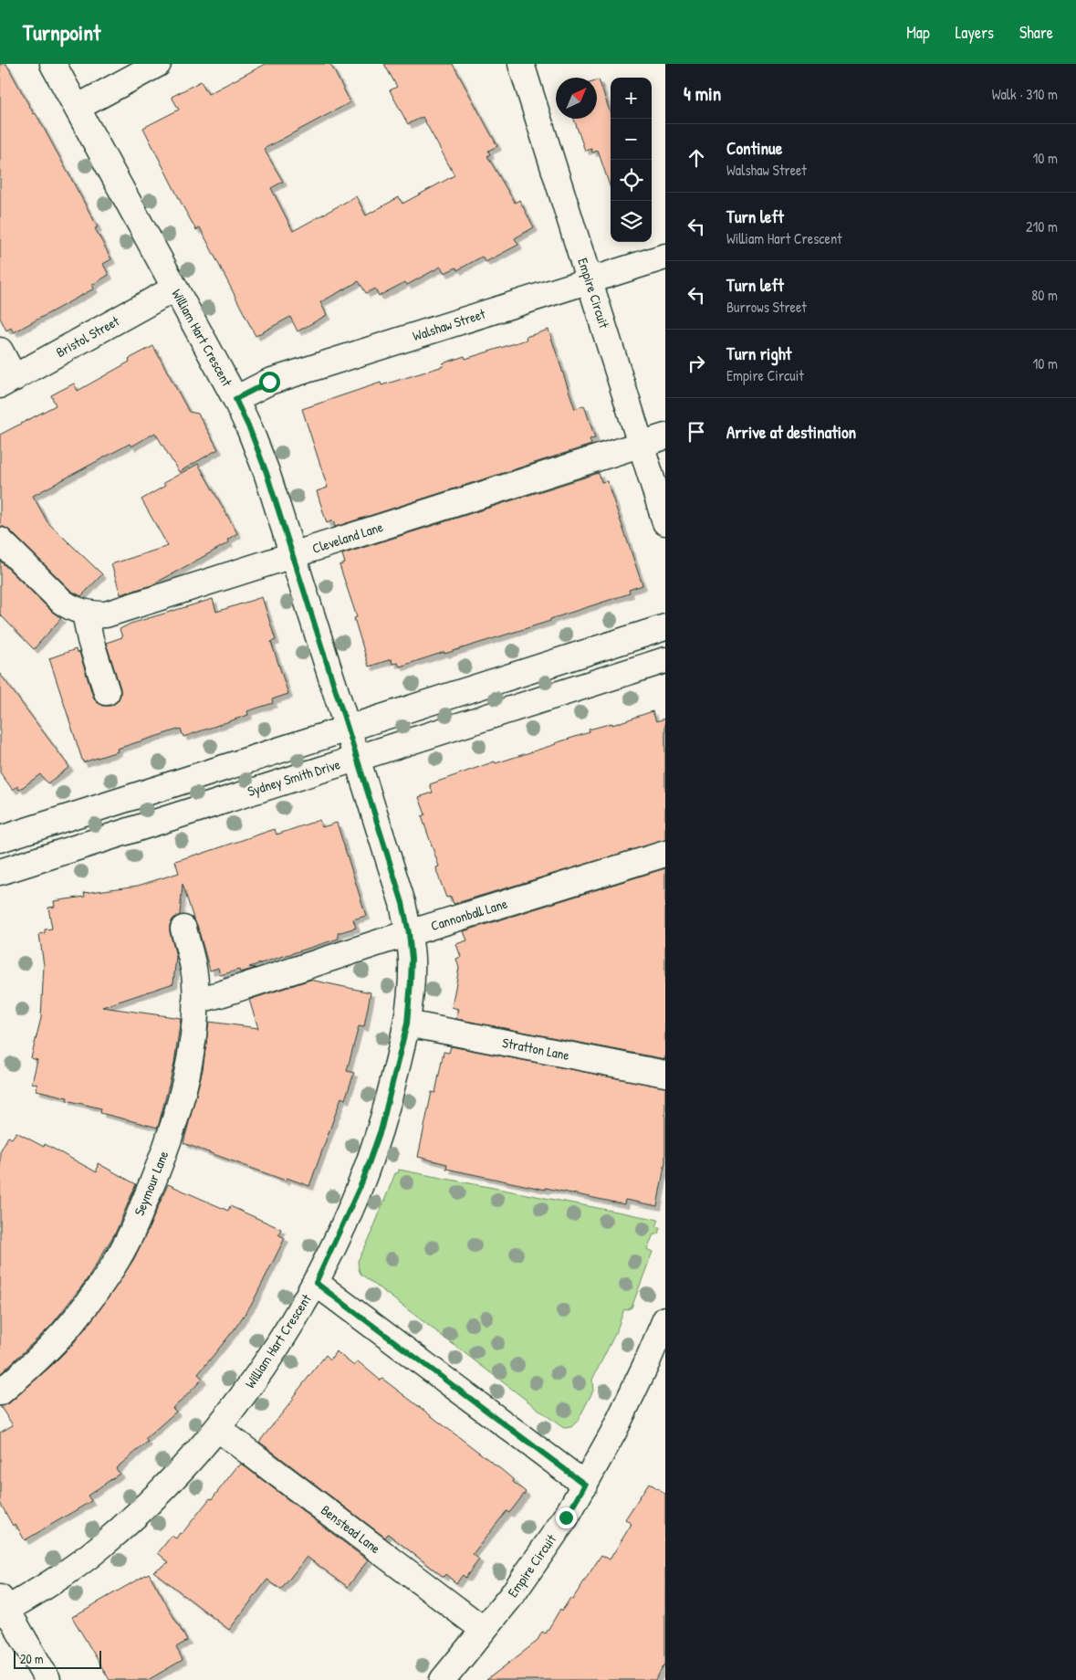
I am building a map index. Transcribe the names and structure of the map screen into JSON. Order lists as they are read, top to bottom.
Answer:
{
  "streets": {
    "street": [
      "Empire Circuit",
      "Walshaw Street",
      "Bristol Street",
      "William Hart Crescent",
      "Cleveland Lane",
      "Sydney Smith Drive",
      "Cannonball Lane",
      "Stratton Lane",
      "Seymour Lane",
      "Benstead Lane"
    ]
  },
  "crossings": [
    ["Empire Circuit", "Walshaw Street"],
    ["Empire Circuit", "Cleveland Lane"],
    ["Empire Circuit", "Benstead Lane"],
    ["Walshaw Street", "William Hart Crescent"],
    ["Bristol Street", "William Hart Crescent"],
    ["William Hart Crescent", "Cleveland Lane"],
    ["William Hart Crescent", "Sydney Smith Drive"],
    ["William Hart Crescent", "Cannonball Lane"],
    ["William Hart Crescent", "Stratton Lane"],
    ["William Hart Crescent", "Benstead Lane"],
    ["Cannonball Lane", "Seymour Lane"]
  ],
  "scale_bar": "20 m",
  "north": "top right",
  "page": {
    "header": "Turnpoint",
    "nav": ["Map", "Layers", "Share"],
    "heading": ["4 min", "Walk · 310 m"],
    "map_buttons": ["+", "−"],
    "list": [
      ["Continue", "Walshaw Street", "10 m"],
      ["Turn left", "William Hart Crescent", "210 m"],
      ["Turn left", "Burrows Street", "80 m"],
      ["Turn right", "Empire Circuit", "10 m"],
      "Arrive at destination"
    ],
    "scale": "20 m"
  }
}
